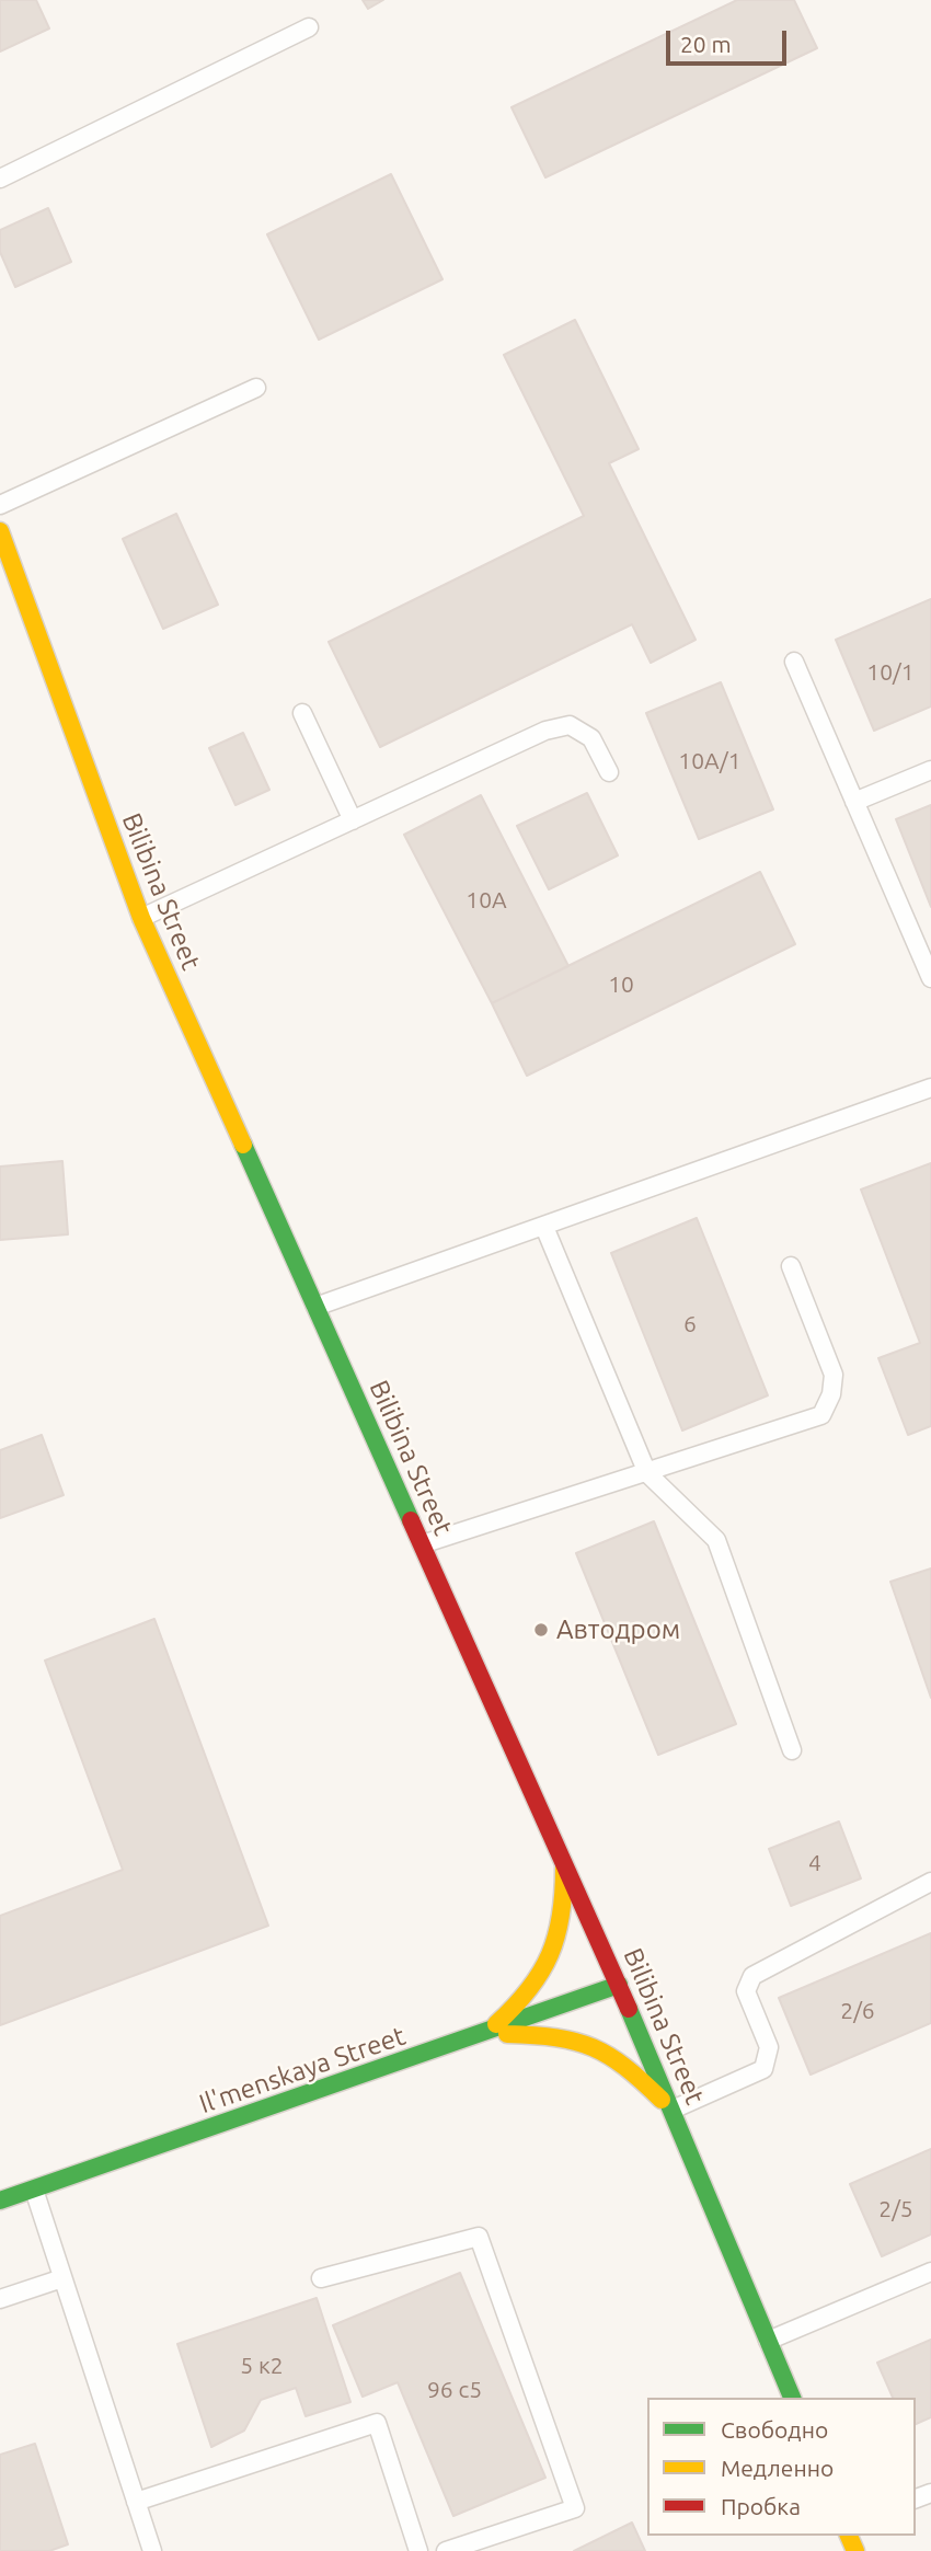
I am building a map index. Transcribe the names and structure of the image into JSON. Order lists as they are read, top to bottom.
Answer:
{
  "streets": {
    "main road": ["Bilibina Street", "Il'menskaya Street"]
  },
  "crossings": [
    ["Bilibina Street", "Il'menskaya Street"]
  ],
  "places": ["Автодром"],
  "house_numbers": [
    "10/1",
    "10А/1",
    "10А",
    "10",
    "6",
    "4",
    "2/6",
    "2/5",
    "5 к2",
    "96 с5"
  ],
  "legend": ["Свободно", "Медленно", "Пробка"],
  "scale_bar": "20 m"
}
